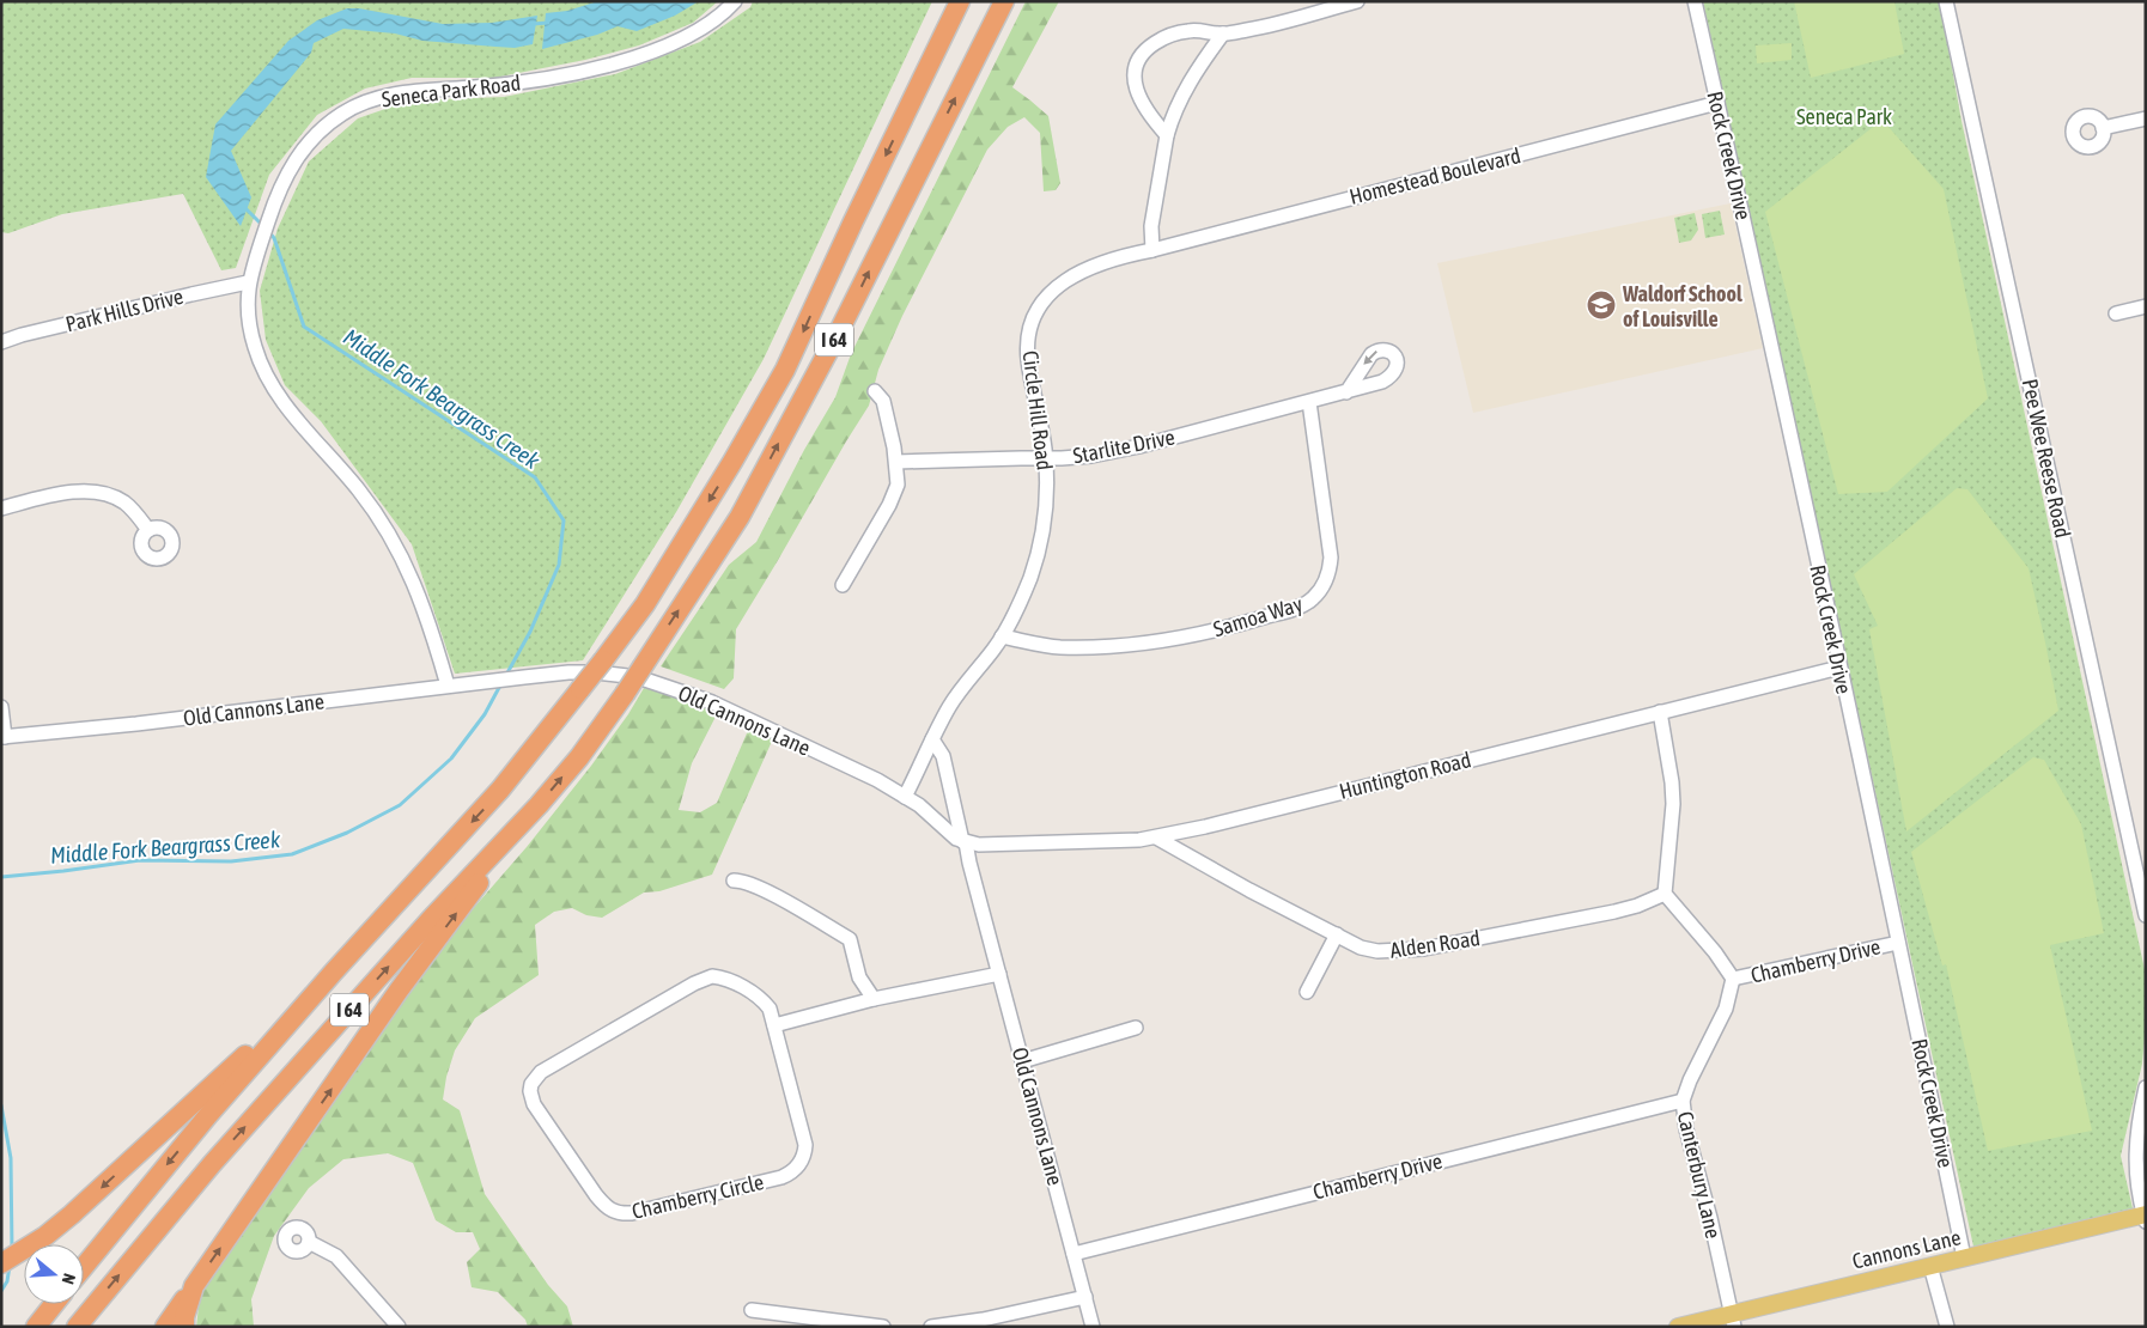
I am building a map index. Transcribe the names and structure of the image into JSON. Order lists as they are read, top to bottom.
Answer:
{
  "streets": {
    "highway": ["I 64"],
    "main road": ["Cannons Lane"],
    "street": [
      "Seneca Park Road",
      "Rock Creek Drive",
      "Homestead Boulevard",
      "Park Hills Drive",
      "Circle Hill Road",
      "Starlite Drive",
      "Pee Wee Reese Road",
      "Samoa Way",
      "Old Cannons Lane",
      "Huntington Road",
      "Alden Road",
      "Chamberry Drive",
      "Canterbury Lane",
      "Chamberry Circle"
    ]
  },
  "crossings": [
    ["Seneca Park Road", "Park Hills Drive"],
    ["Seneca Park Road", "Old Cannons Lane"],
    ["Rock Creek Drive", "Homestead Boulevard"],
    ["Rock Creek Drive", "Huntington Road"],
    ["Rock Creek Drive", "Chamberry Drive"],
    ["Rock Creek Drive", "Cannons Lane"],
    ["Homestead Boulevard", "Circle Hill Road"],
    ["Circle Hill Road", "Starlite Drive"],
    ["Circle Hill Road", "Samoa Way"],
    ["Circle Hill Road", "Old Cannons Lane"],
    ["Starlite Drive", "Samoa Way"],
    ["Old Cannons Lane", "Huntington Road"],
    ["Old Cannons Lane", "Chamberry Drive"],
    ["Huntington Road", "Alden Road"],
    ["Chamberry Drive", "Canterbury Lane"],
    ["Canterbury Lane", "Cannons Lane"]
  ],
  "water": ["Middle Fork Beargrass Creek"],
  "parks": ["Seneca Park"],
  "places": {
    "school or university": ["Waldorf School of Louisville"]
  },
  "north": "right"
}
